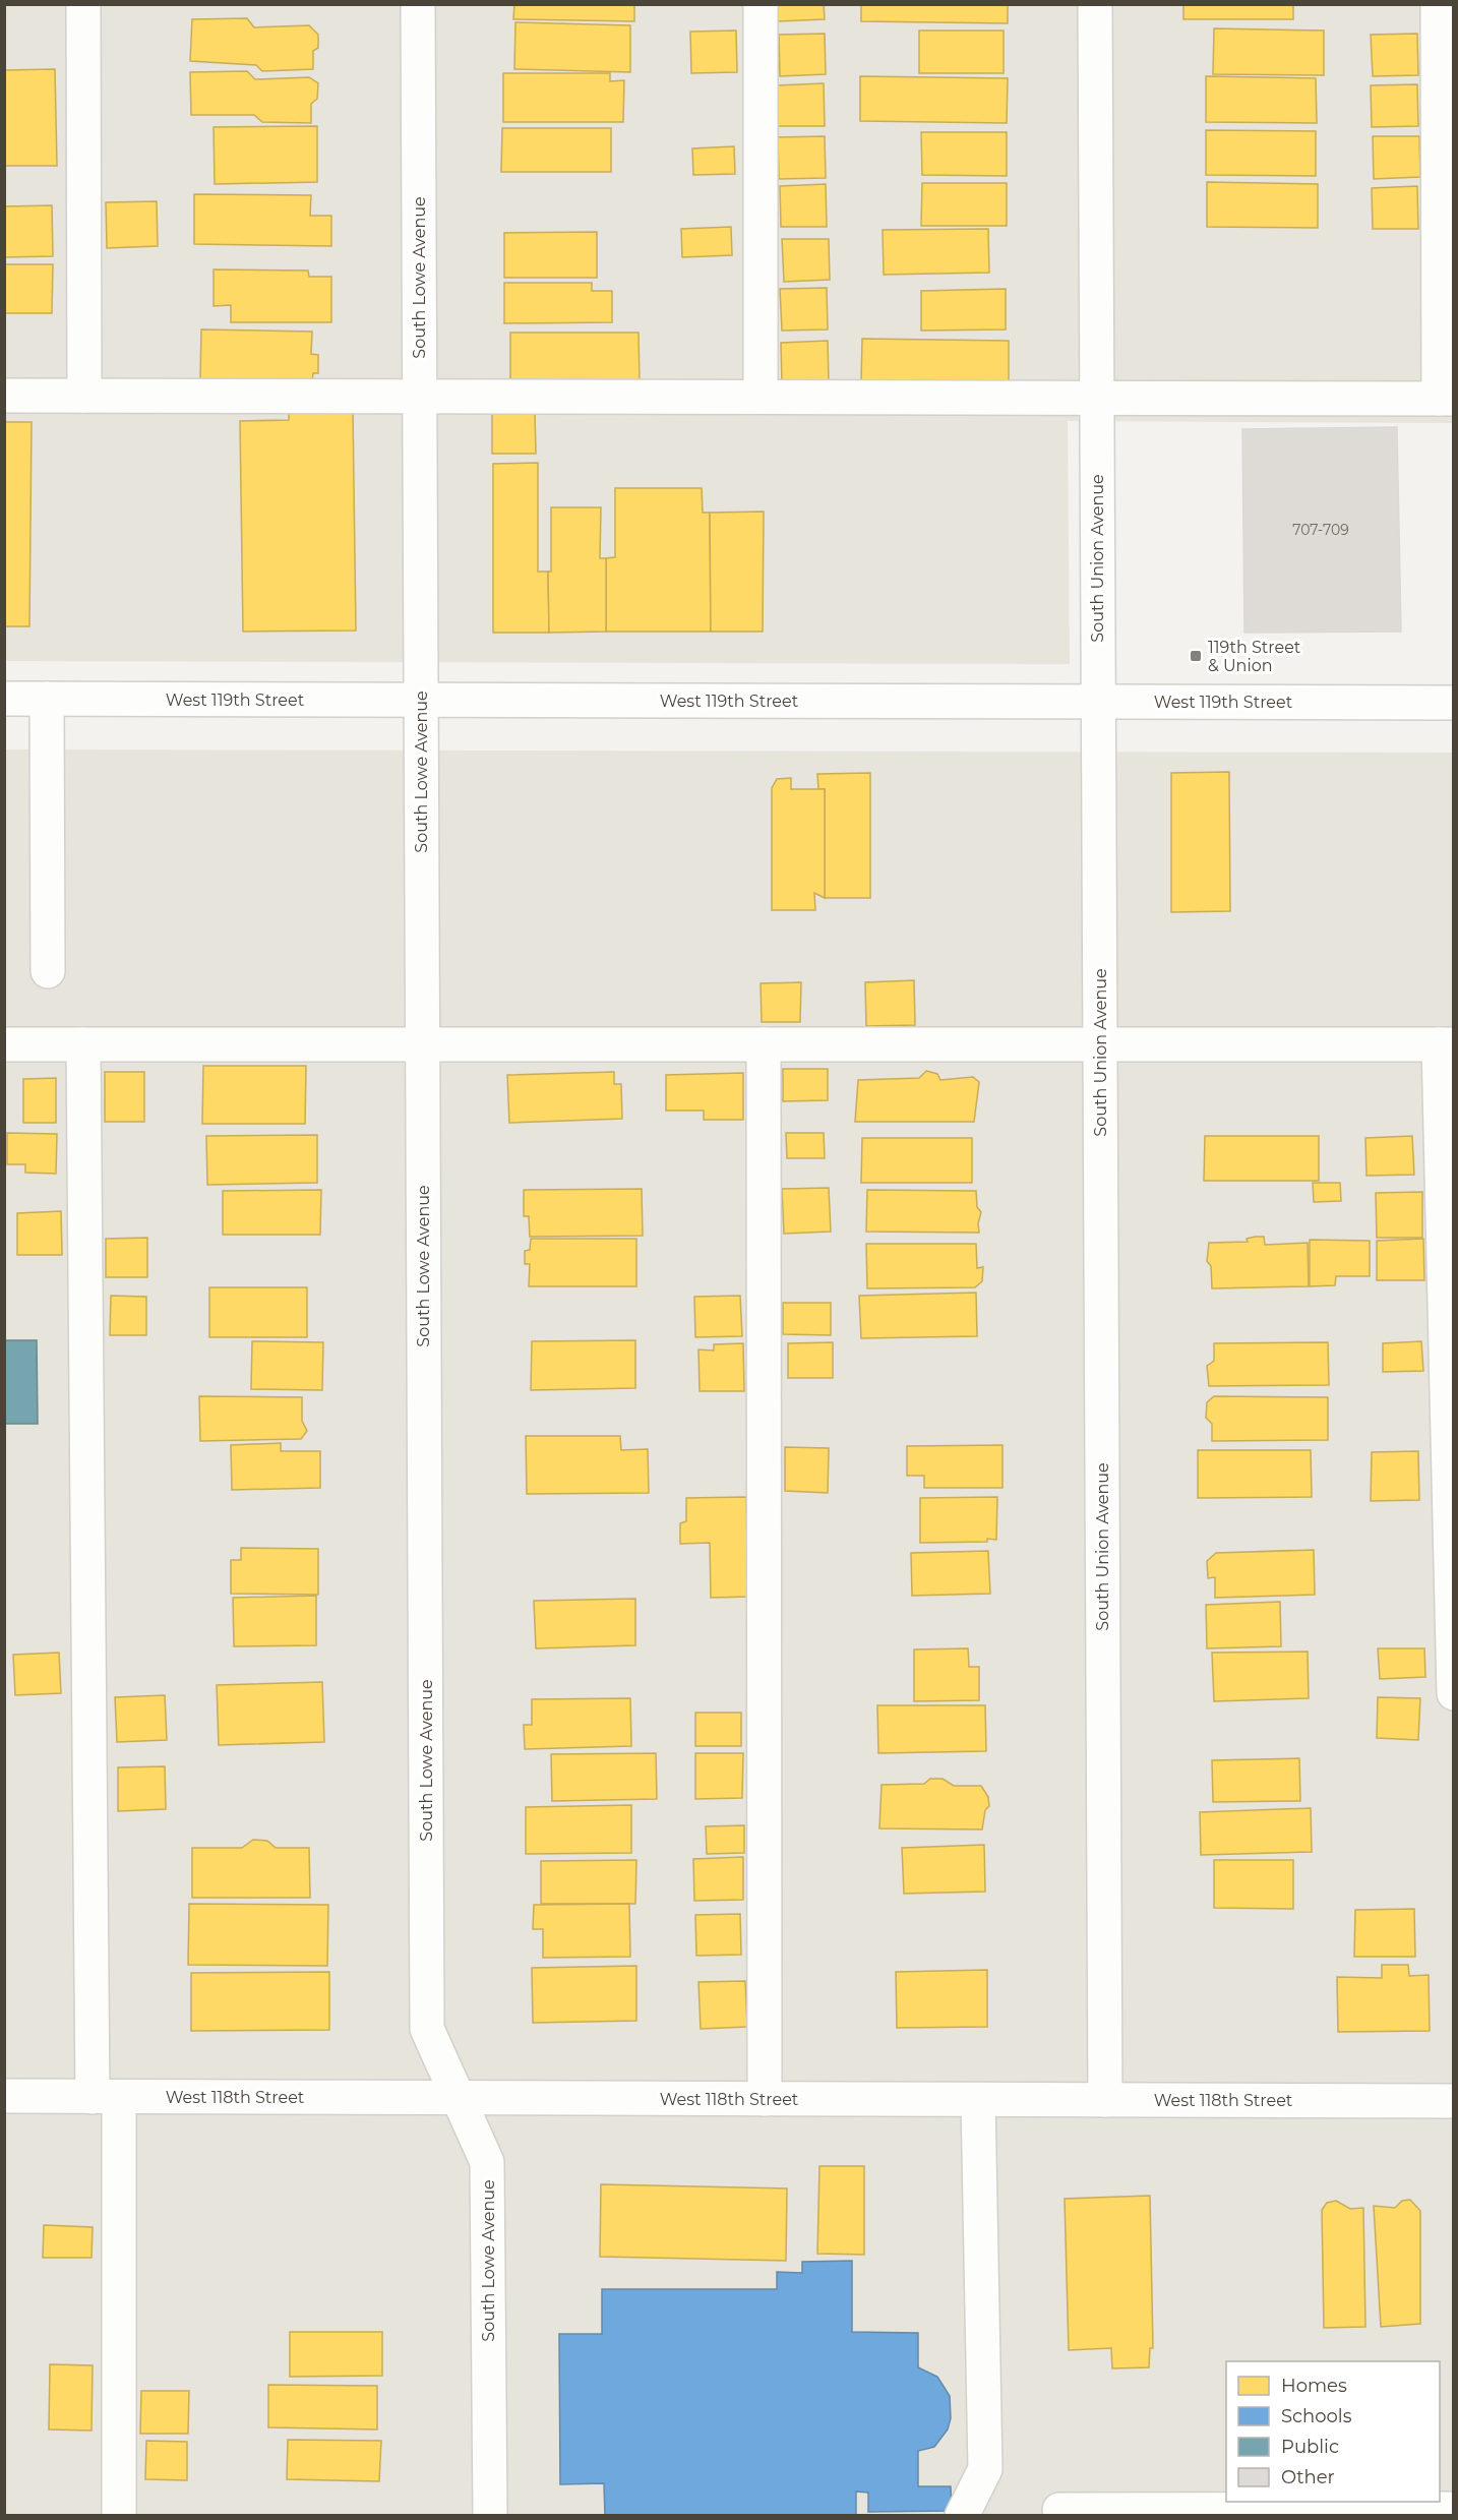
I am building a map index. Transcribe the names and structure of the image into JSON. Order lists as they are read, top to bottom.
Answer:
{
  "streets": {
    "street": [
      "South Lowe Avenue",
      "South Union Avenue",
      "West 119th Street",
      "West 118th Street"
    ]
  },
  "crossings": [
    ["South Lowe Avenue", "West 119th Street"],
    ["South Lowe Avenue", "West 118th Street"],
    ["South Union Avenue", "West 119th Street"],
    ["South Union Avenue", "West 118th Street"]
  ],
  "places": {
    "transit": ["119th Street & Union"]
  },
  "house_numbers": ["707-709"],
  "legend": [
    "Homes",
    "Schools",
    "Public",
    "Other"
  ]
}
